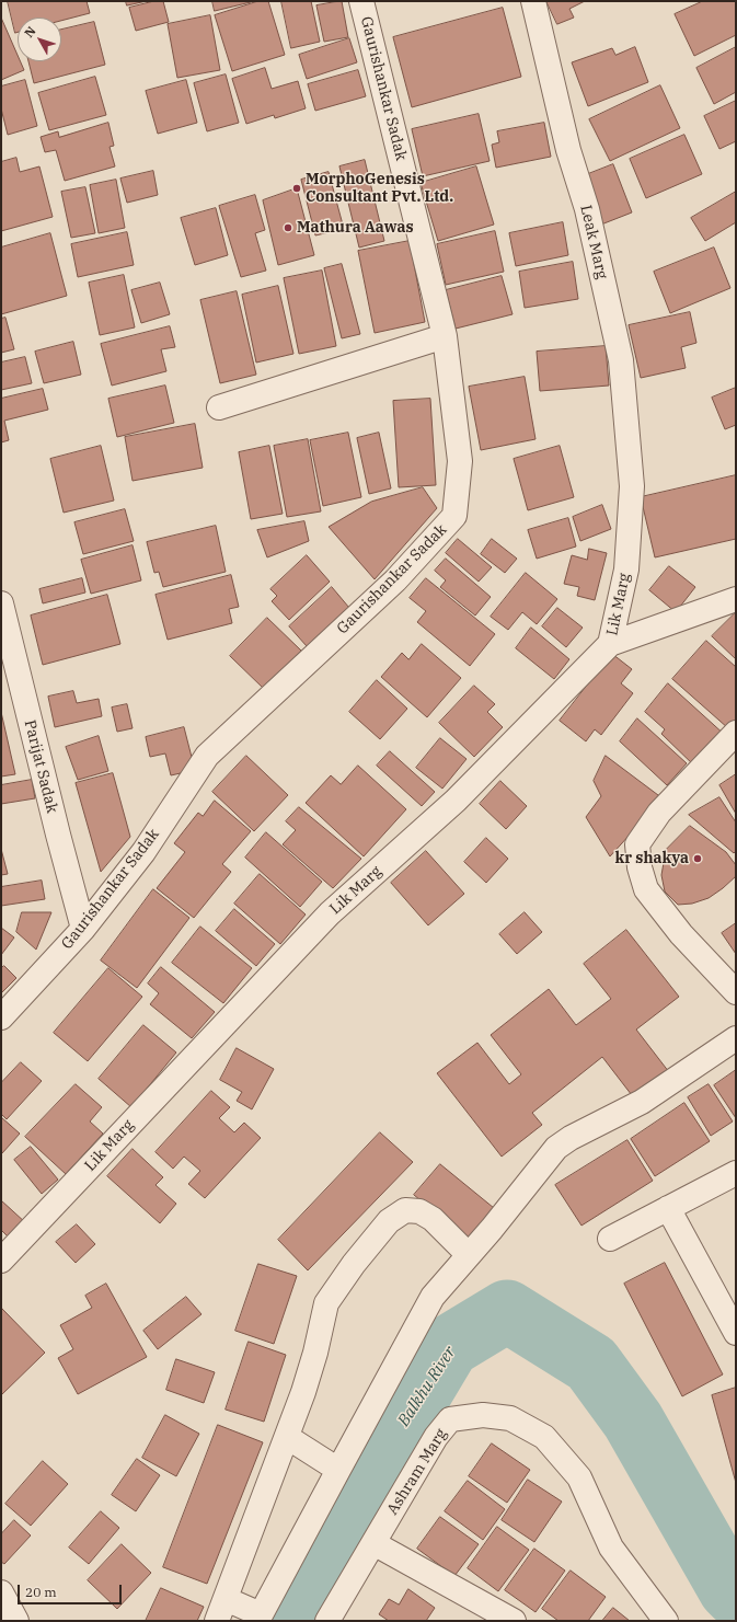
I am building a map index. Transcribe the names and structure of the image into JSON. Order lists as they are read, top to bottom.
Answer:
{
  "streets": {
    "street": [
      "Gaurishankar Sadak",
      "Leak Marg",
      "Lik Marg",
      "Parijat Sadak",
      "Ashram Marg"
    ]
  },
  "crossings": [
    ["Gaurishankar Sadak", "Parijat Sadak"],
    ["Leak Marg", "Lik Marg"]
  ],
  "water": ["Balkhu River"],
  "places": ["MorphoGenesis Consultant Pvt. Ltd.", "Mathura Aawas", "kr shakya"],
  "scale_bar": "20 m",
  "north": "top left"
}
